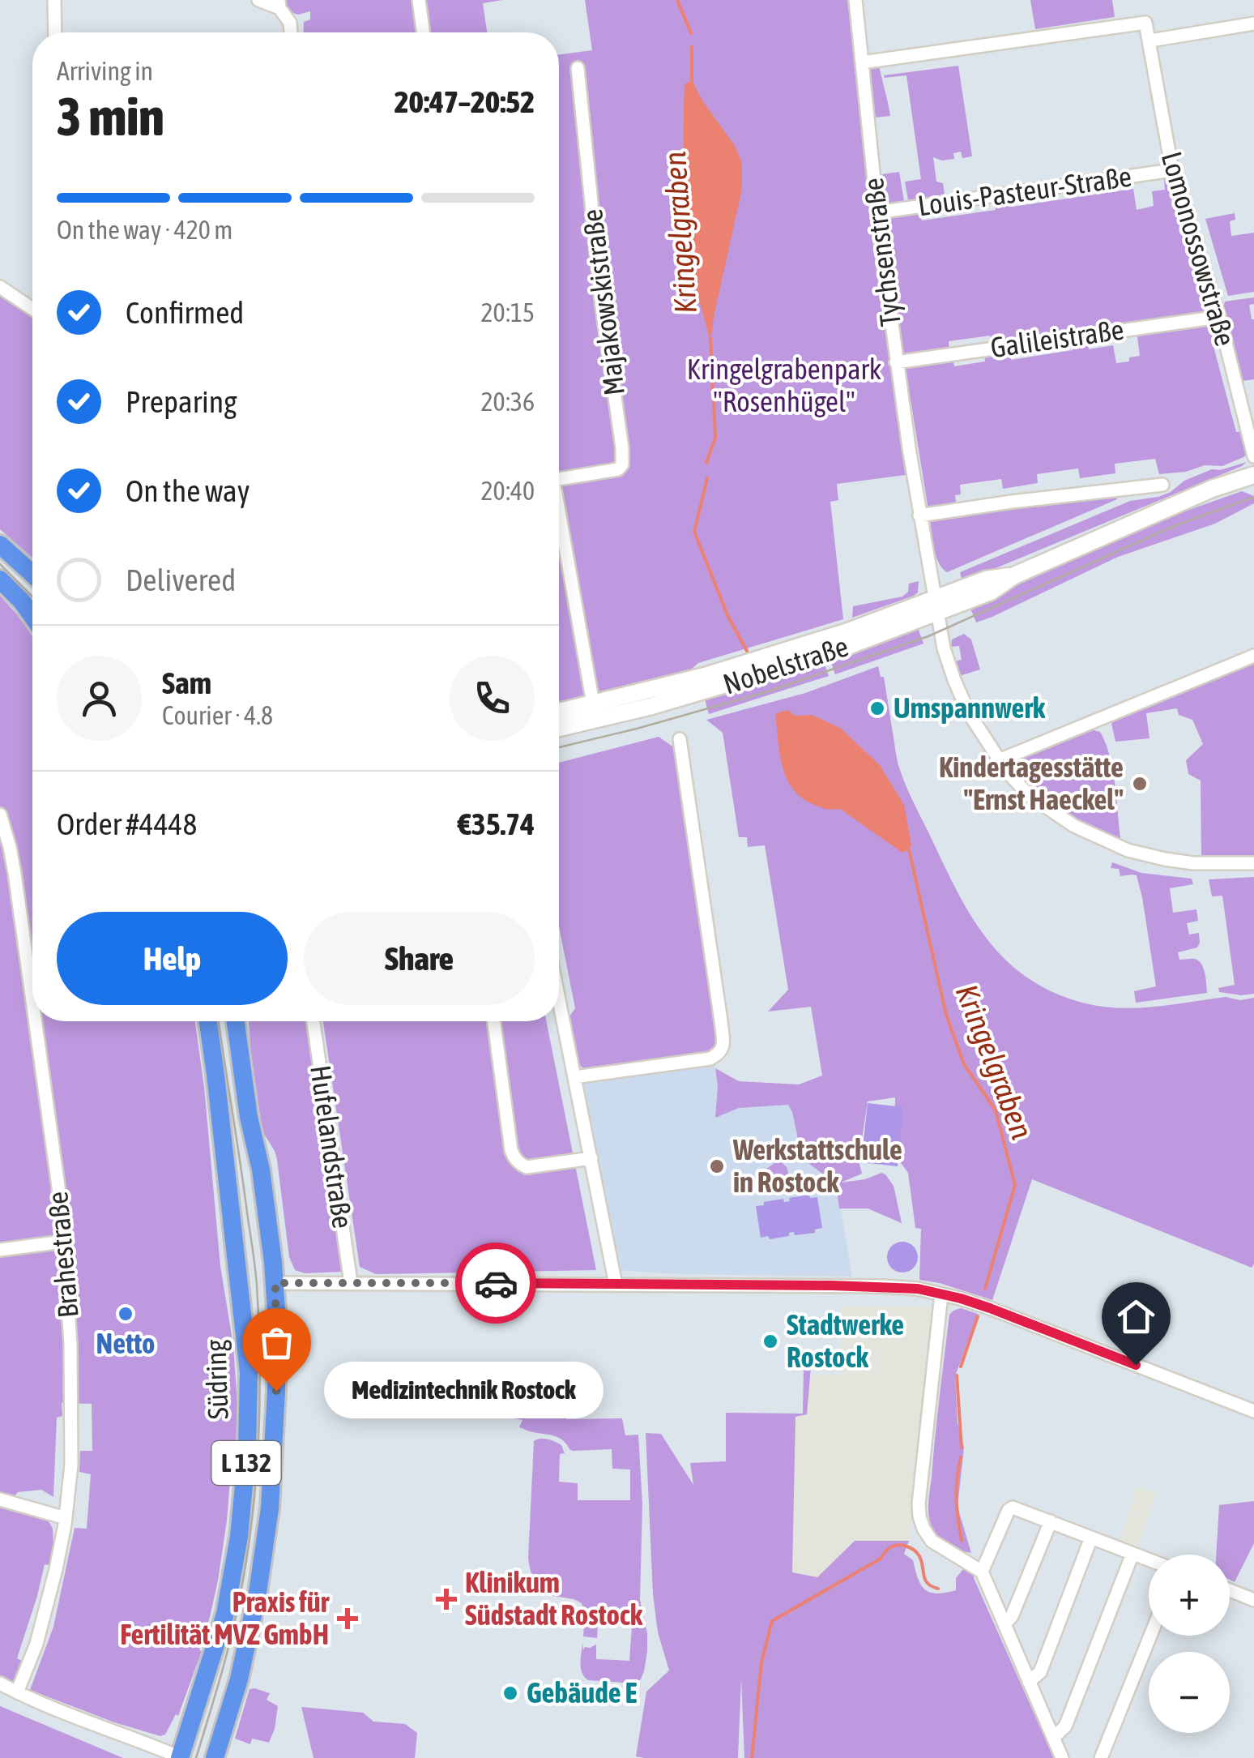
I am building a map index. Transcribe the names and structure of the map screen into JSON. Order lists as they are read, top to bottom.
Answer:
{
  "streets": {
    "main road": ["Nobelstraße", "Südring", "L 132"],
    "street": [
      "Louis-Pasteur-Straße",
      "Lomonossowstraße",
      "Tychsenstraße",
      "Majakowskistraße",
      "Galileistraße",
      "Hufelandstraße",
      "Brahestraße"
    ]
  },
  "crossings": [
    ["Louis-Pasteur-Straße", "Lomonossowstraße"],
    ["Louis-Pasteur-Straße", "Tychsenstraße"],
    ["Lomonossowstraße", "Galileistraße"],
    ["Tychsenstraße", "Galileistraße"],
    ["Tychsenstraße", "Nobelstraße"],
    ["Majakowskistraße", "Nobelstraße"]
  ],
  "water": ["Kringelgraben"],
  "parks": ["Kringelgrabenpark \"Rosenhügel\""],
  "places": {
    "other": [
      "Umspannwerk",
      "Kindertagesstätte \"Ernst Haeckel\"",
      "Werkstattschule in Rostock",
      "Netto",
      "Stadtwerke Rostock",
      "Medizintechnik Rostock",
      "Gebäude E"
    ],
    "health": ["Klinikum Südstadt Rostock", "Praxis für Fertilität MVZ GmbH"]
  },
  "page": {
    "heading": ["3 min", "Arriving in", "20:47–20:52"],
    "panel": [
      "Sam",
      "Courier · 4.8",
      "Order #4448",
      "€35.74"
    ],
    "bar": "On the way · 420 m",
    "list": [
      ["Confirmed", "20:15"],
      ["Preparing", "20:36"],
      ["On the way", "20:40"],
      "Delivered"
    ],
    "buttons": ["Help", "Share"],
    "bubble": "Medizintechnik Rostock",
    "map_buttons": ["+", "−"]
  }
}
